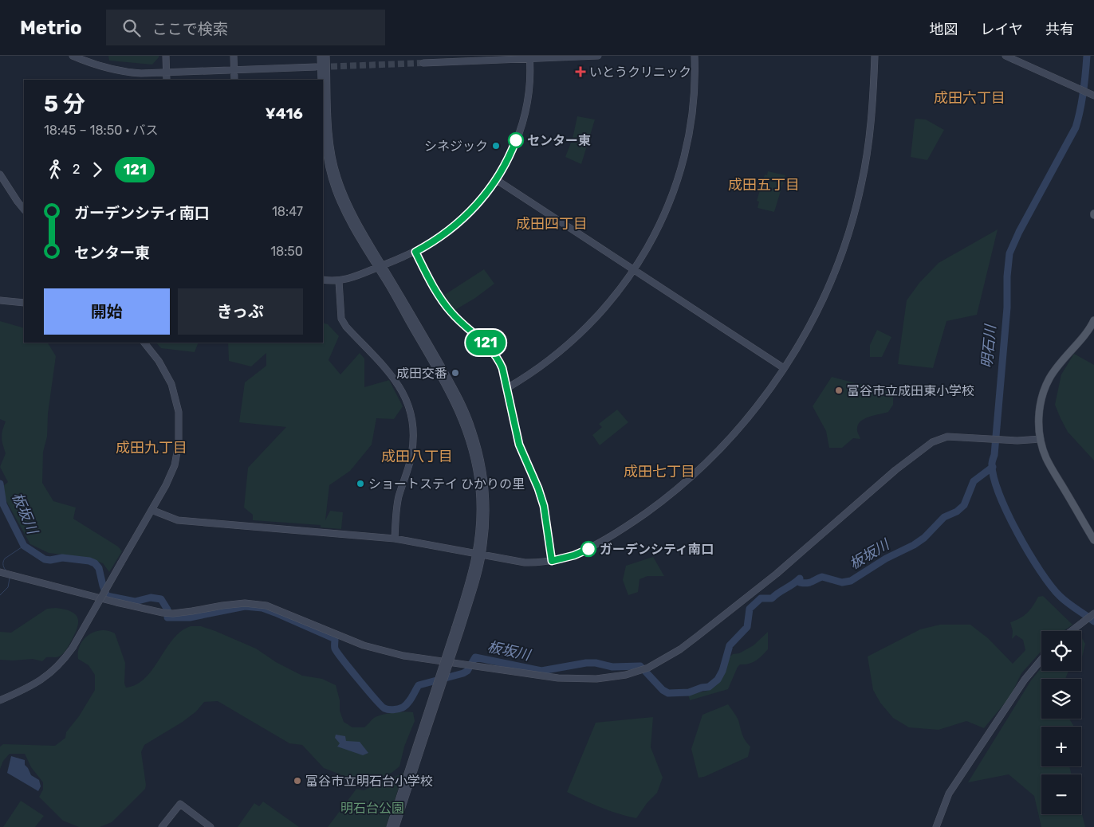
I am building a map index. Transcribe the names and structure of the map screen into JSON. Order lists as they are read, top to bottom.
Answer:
{
  "districts": [
    "成田六丁目",
    "成田五丁目",
    "成田四丁目",
    "成田九丁目",
    "成田八丁目",
    "成田七丁目"
  ],
  "water": ["明石川", "板坂川"],
  "parks": ["明石台公園"],
  "places": {
    "health": ["いとうクリニック"],
    "other": [
      "センター東",
      "シネジック",
      "成田交番",
      "富谷市立成田東小学校",
      "ショートステイ ひかりの里",
      "ガーデンシティ南口",
      "富谷市立明石台小学校"
    ]
  },
  "lines": ["bus line 121"],
  "page": {
    "header": "Metrio",
    "search": "ここで検索",
    "nav": ["地図", "レイヤ", "共有"],
    "on_map": "121",
    "heading": ["5 分", "18:45 – 18:50 · バス", "¥416"],
    "legs": ["2", "121"],
    "list": [
      {
        "name": "ガーデンシティ南口",
        "value": "18:47"
      },
      {
        "name": "センター東",
        "value": "18:50"
      }
    ],
    "buttons": ["開始", "きっぷ"],
    "map_buttons": ["+", "−"]
  }
}
